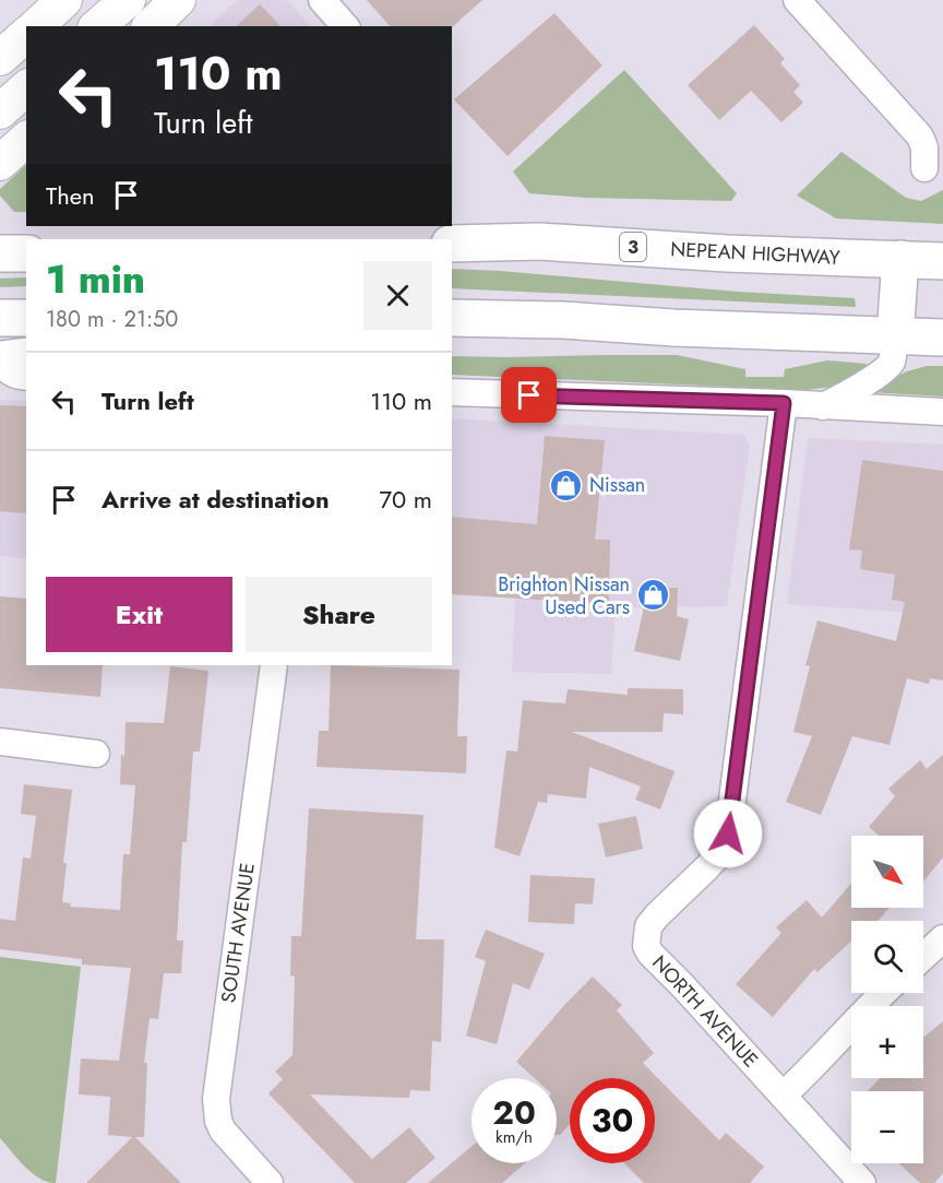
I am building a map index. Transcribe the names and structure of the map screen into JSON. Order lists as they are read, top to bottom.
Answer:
{
  "streets": {
    "highway": ["3", "NEPEAN HIGHWAY"],
    "street": ["SOUTH AVENUE", "NORTH AVENUE"]
  },
  "places": {
    "shop": ["Nissan", "Brighton Nissan Used Cars"]
  },
  "north": "bottom right",
  "page": {
    "turn": ["110 m", "Turn left"],
    "then": "Then",
    "heading": ["1 min", "180 m · 21:50"],
    "list": [
      {
        "name": "Turn left",
        "value": "110 m"
      },
      {
        "name": "Arrive at destination",
        "value": "70 m"
      }
    ],
    "buttons": ["Exit", "Share"],
    "map_buttons": ["+", "−"],
    "speed": "20 km/h",
    "limit": "30"
  }
}
